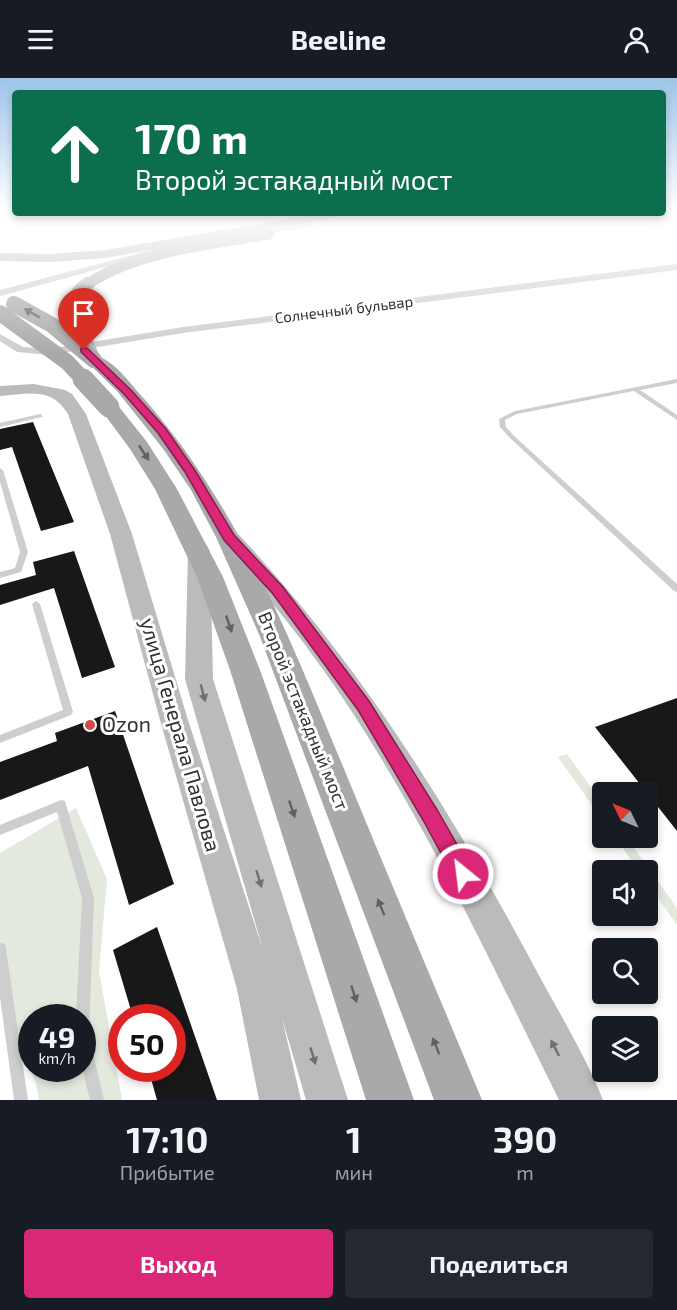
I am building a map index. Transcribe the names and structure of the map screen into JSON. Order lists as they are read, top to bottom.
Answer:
{
  "streets": {
    "main road": ["Второй эстакадный мост", "улица Генерала Павлова"],
    "street": ["Солнечный бульвар"]
  },
  "places": ["Ozon"],
  "north": "top left",
  "page": {
    "header": "Beeline",
    "turn": ["170 m", "Второй эстакадный мост"],
    "speed": "49 km/h",
    "limit": "50",
    "eta": [
      "17:10",
      "Прибытие",
      "1",
      "мин",
      "390",
      "m"
    ],
    "buttons": ["Выход", "Поделиться"]
  }
}
